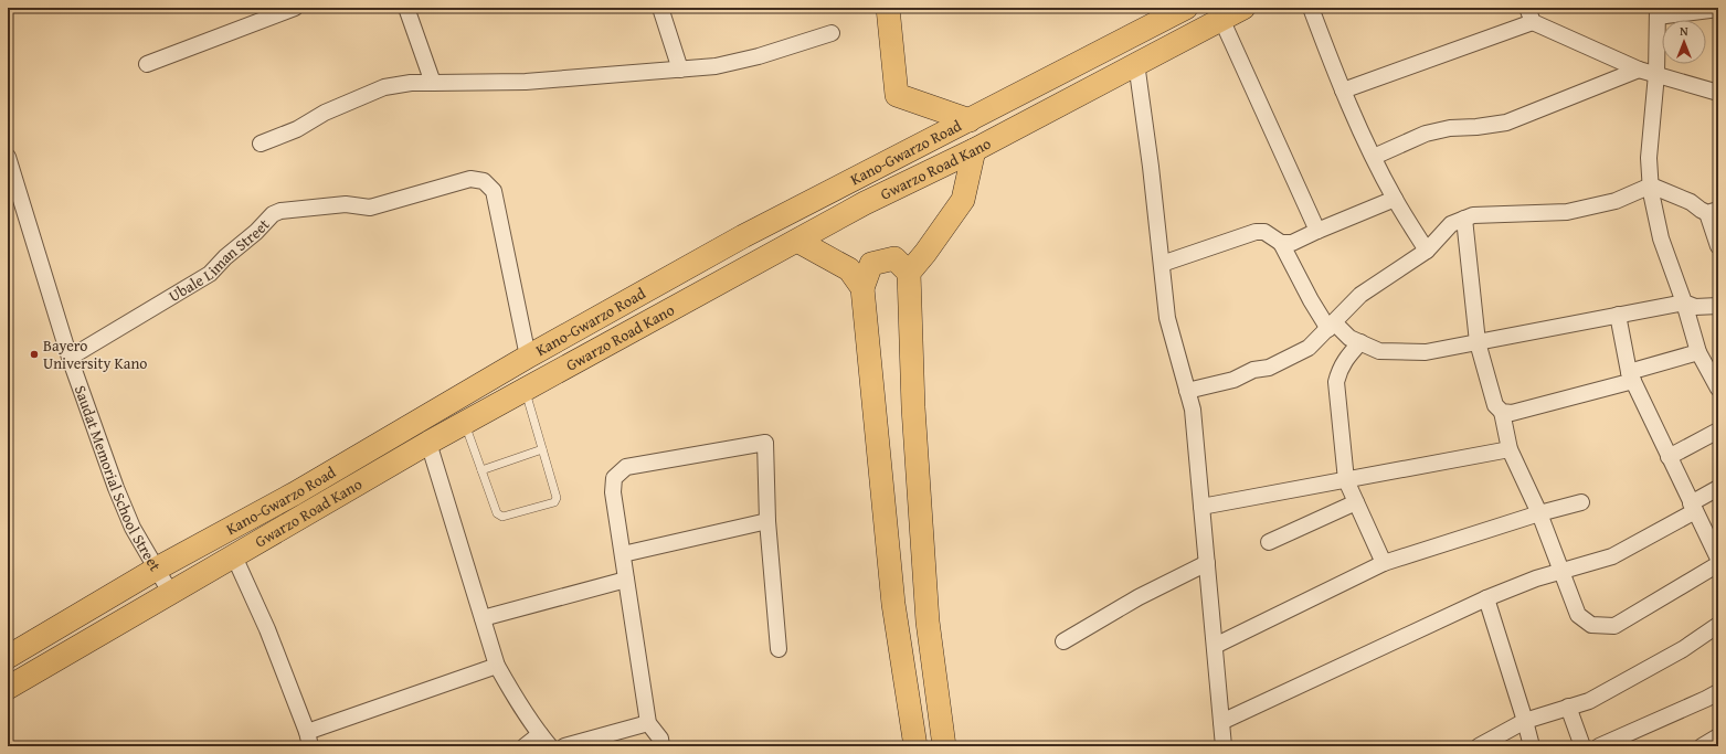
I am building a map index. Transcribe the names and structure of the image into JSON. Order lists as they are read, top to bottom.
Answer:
{
  "streets": {
    "main road": ["Kano-Gwarzo Road", "Gwarzo Road Kano"],
    "street": ["Ubale Liman Street", "Saudat Memorial School Street"]
  },
  "crossings": [
    ["Kano-Gwarzo Road", "Ubale Liman Street"],
    ["Kano-Gwarzo Road", "Saudat Memorial School Street"],
    ["Gwarzo Road Kano", "Saudat Memorial School Street"],
    ["Ubale Liman Street", "Saudat Memorial School Street"]
  ],
  "places": ["Bayero University Kano"],
  "north": "top"
}
